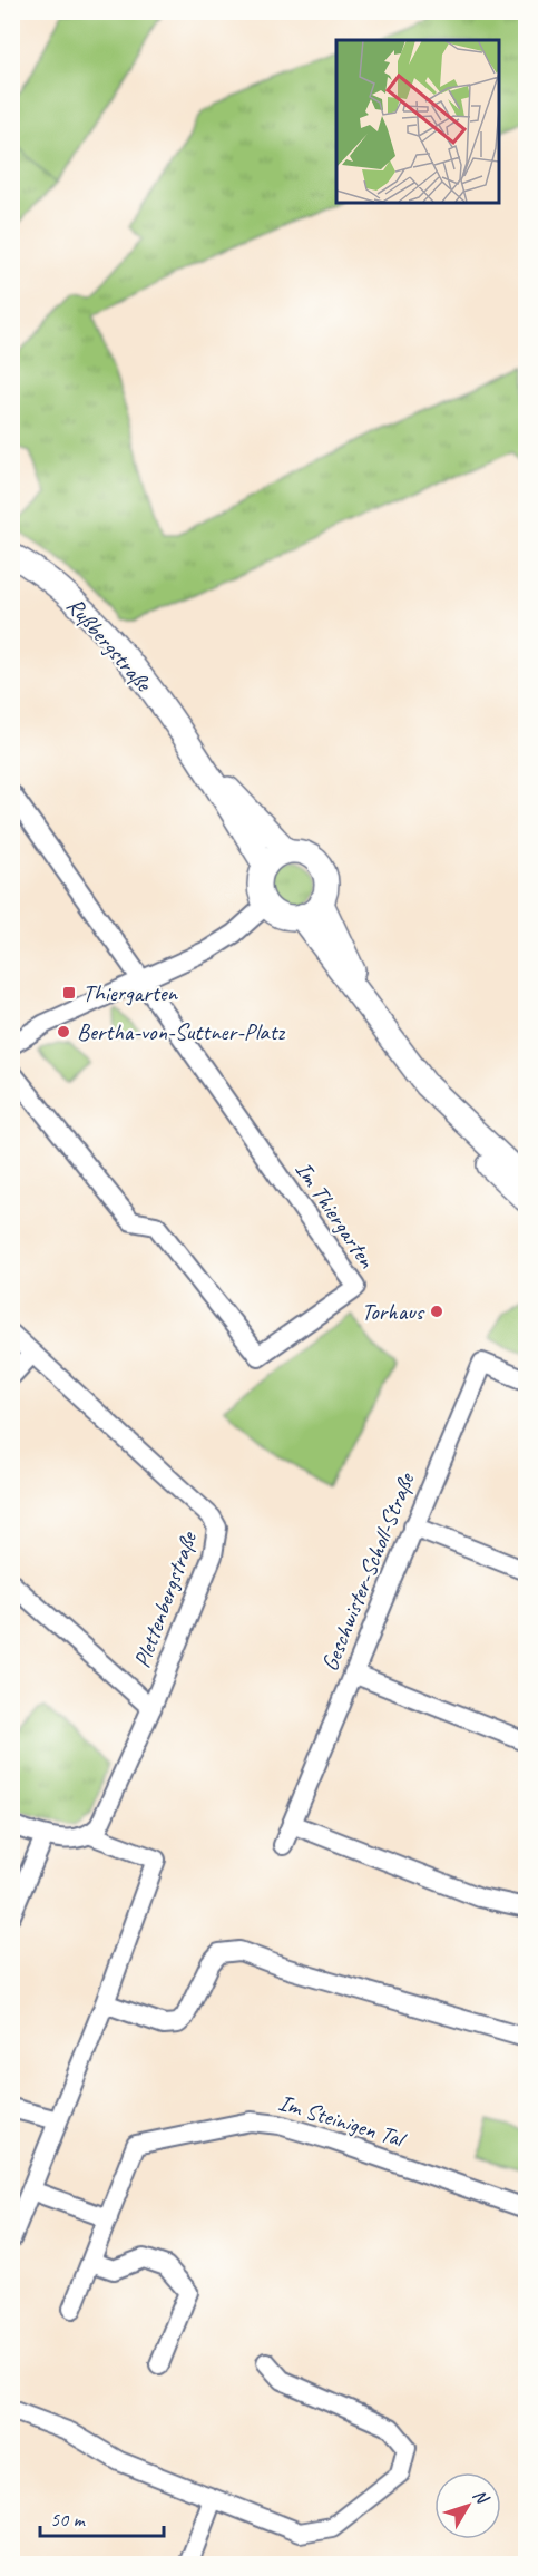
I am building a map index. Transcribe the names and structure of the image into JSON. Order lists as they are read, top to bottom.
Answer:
{
  "streets": {
    "street": [
      "Rußbergstraße",
      "Im Thiergarten",
      "Geschwister-Scholl-Straße",
      "Plettenbergstraße",
      "Im Steinigen Tal"
    ]
  },
  "places": {
    "transit": ["Thiergarten"],
    "other": ["Bertha-von-Suttner-Platz", "Torhaus"]
  },
  "scale_bar": "50 m",
  "north": "top right"
}
